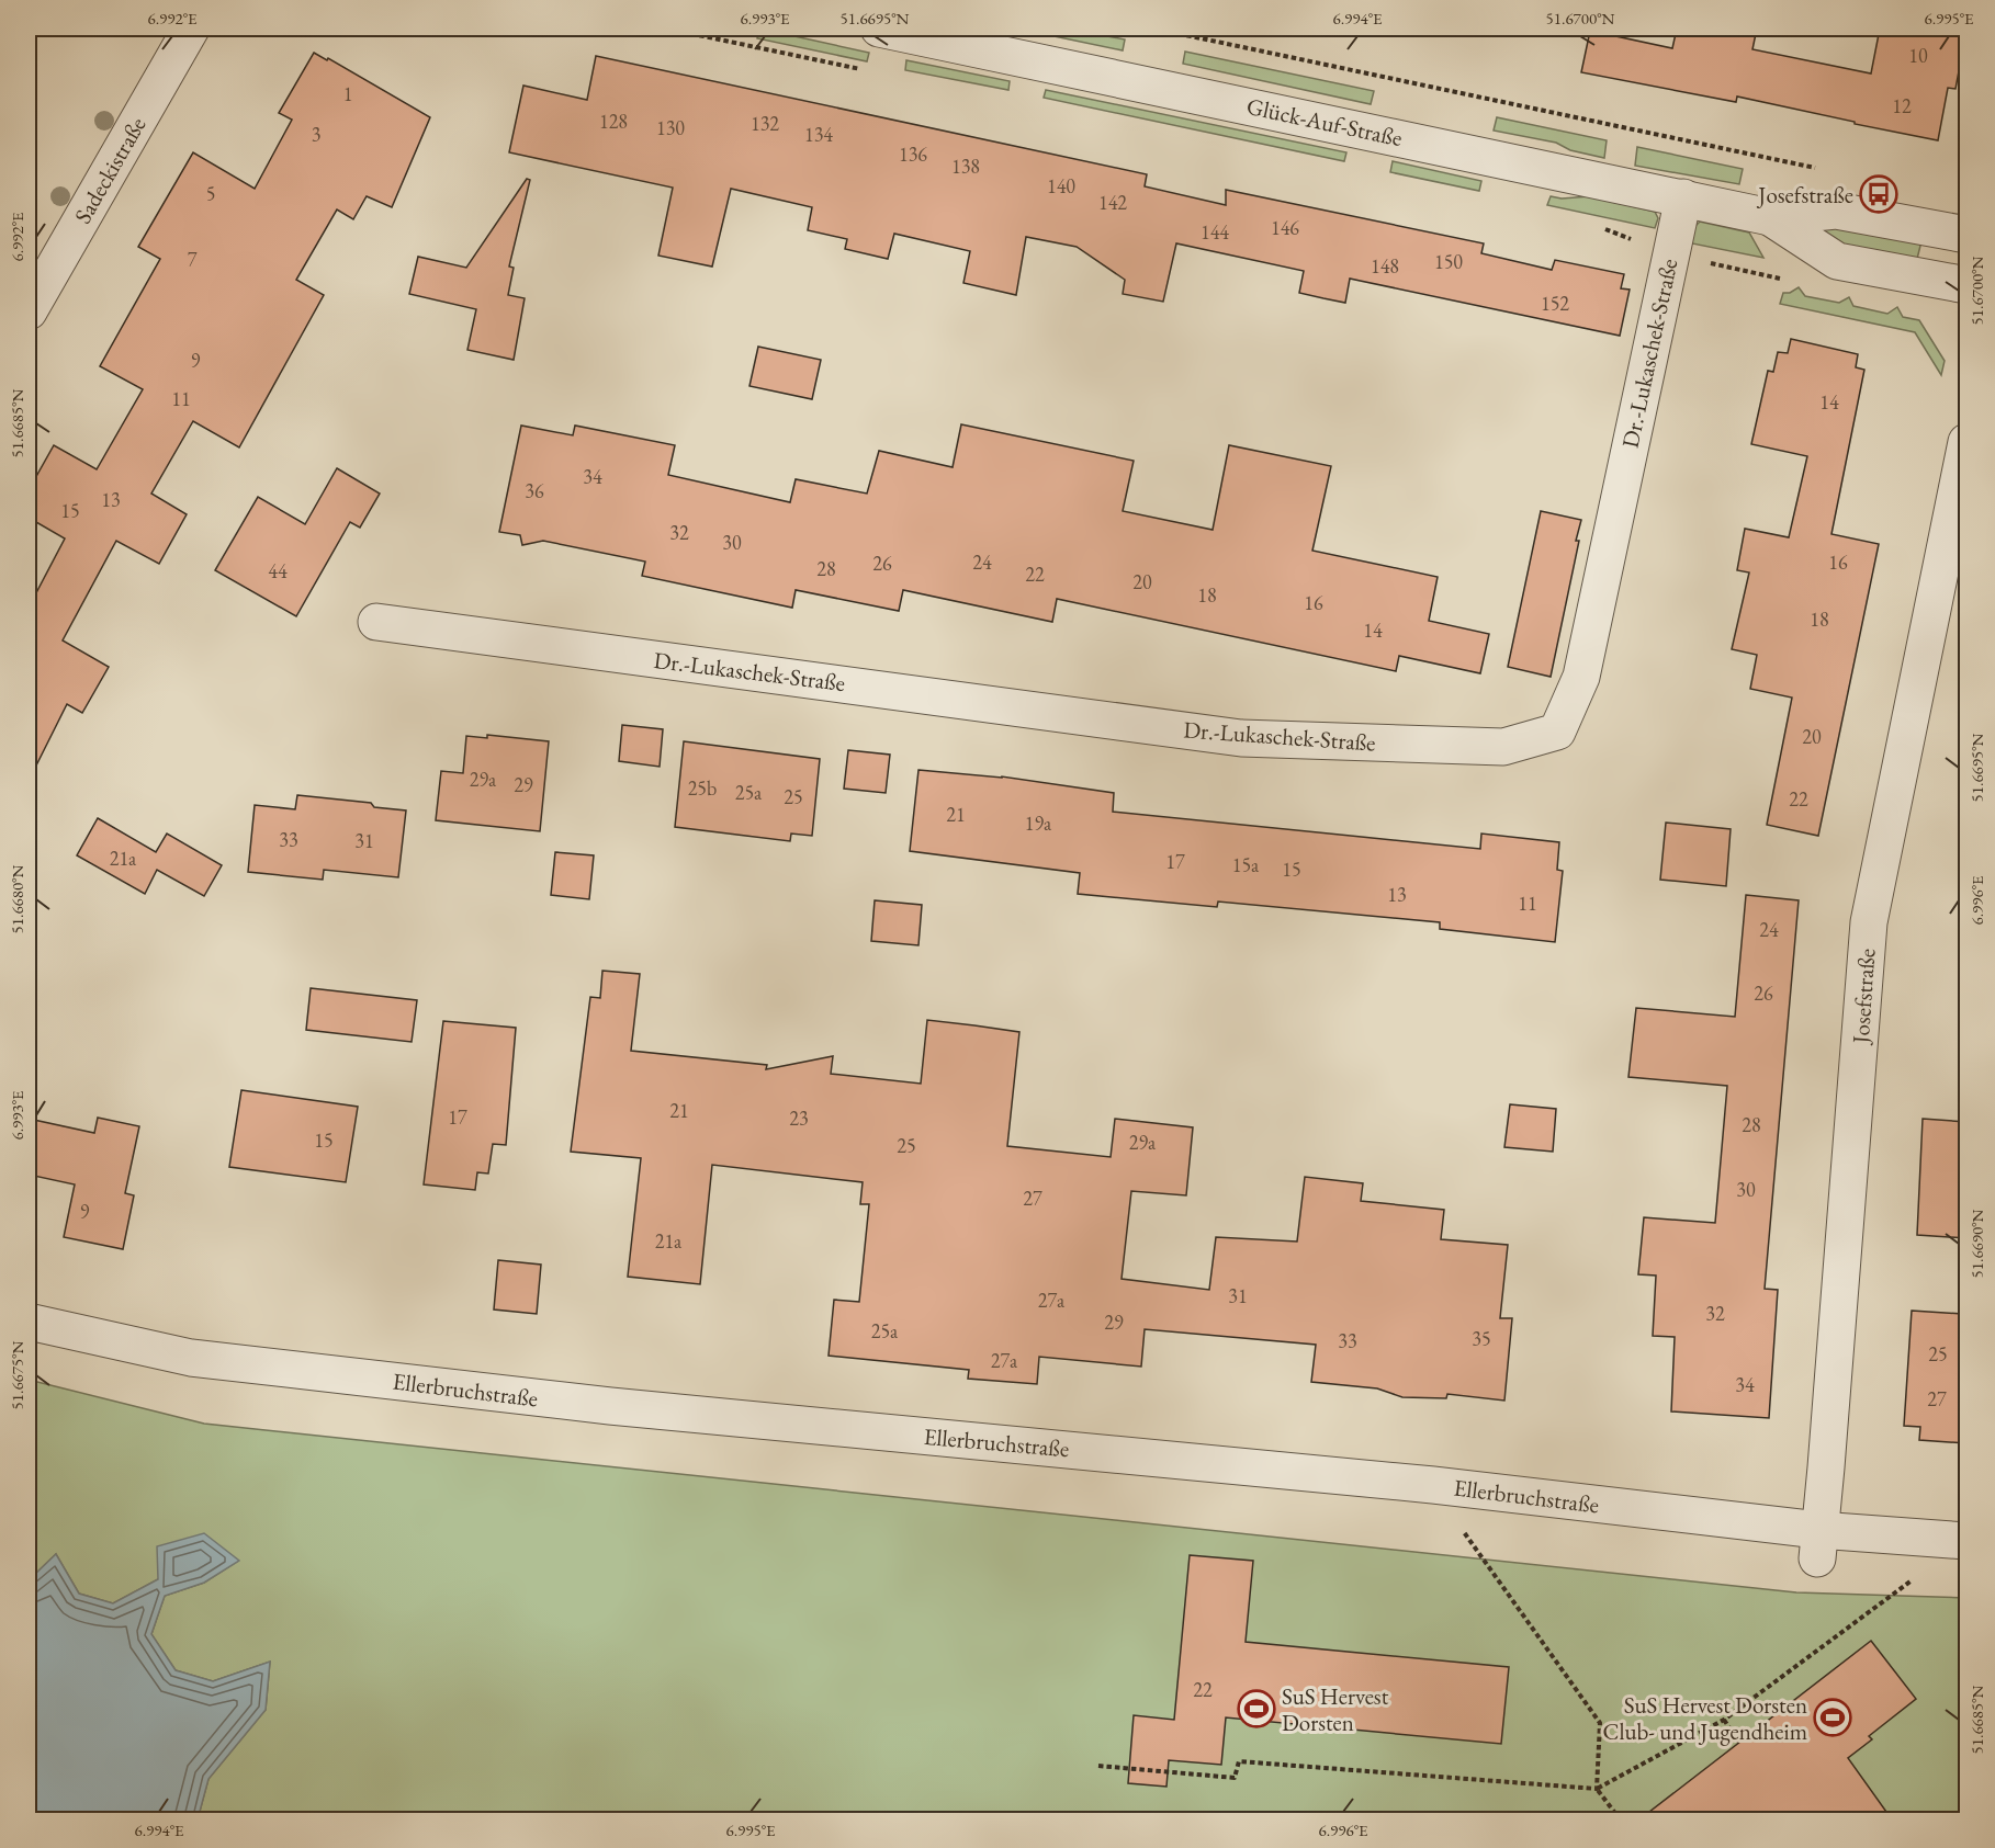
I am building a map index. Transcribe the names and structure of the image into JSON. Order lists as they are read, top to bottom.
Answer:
{
  "streets": {
    "street": [
      "Glück-Auf-Straße",
      "Sadeckistraße",
      "Dr.-Lukaschek-Straße",
      "Josefstraße",
      "Ellerbruchstraße"
    ]
  },
  "crossings": [
    ["Glück-Auf-Straße", "Dr.-Lukaschek-Straße"],
    ["Josefstraße", "Ellerbruchstraße"]
  ],
  "places": {
    "bus stop": ["Josefstraße"],
    "sports": ["SuS Hervest Dorsten", "SuS Hervest Dorsten Club- und Jugendheim"]
  },
  "house_numbers": [
    "10",
    "1",
    "12",
    "128",
    "132",
    "130",
    "3",
    "134",
    "136",
    "138",
    "140",
    "5",
    "142",
    "146",
    "144",
    "7",
    "150",
    "148",
    "152",
    "9",
    "11",
    "14",
    "34",
    "36",
    "13",
    "15",
    "32",
    "30",
    "24",
    "16",
    "26",
    "28",
    "44",
    "22",
    "20",
    "18",
    "16",
    "18",
    "14",
    "20",
    "29a",
    "29",
    "25b",
    "25a",
    "25",
    "22",
    "21",
    "19a",
    "33",
    "31",
    "21a",
    "17",
    "15a",
    "15",
    "13",
    "11",
    "24",
    "26",
    "21",
    "17",
    "23",
    "28",
    "15",
    "29a",
    "25",
    "30",
    "27",
    "9",
    "21a",
    "31",
    "27a",
    "32",
    "29",
    "25a",
    "35",
    "33",
    "25",
    "27a",
    "34",
    "27",
    "22"
  ],
  "coordinates": [
    "6.992°E",
    "6.993°E",
    "51.6695°N",
    "6.994°E",
    "51.6700°N",
    "6.995°E",
    "51.6685°N",
    "51.6680°N",
    "6.996°E",
    "51.6690°N",
    "51.6675°N"
  ]
}
